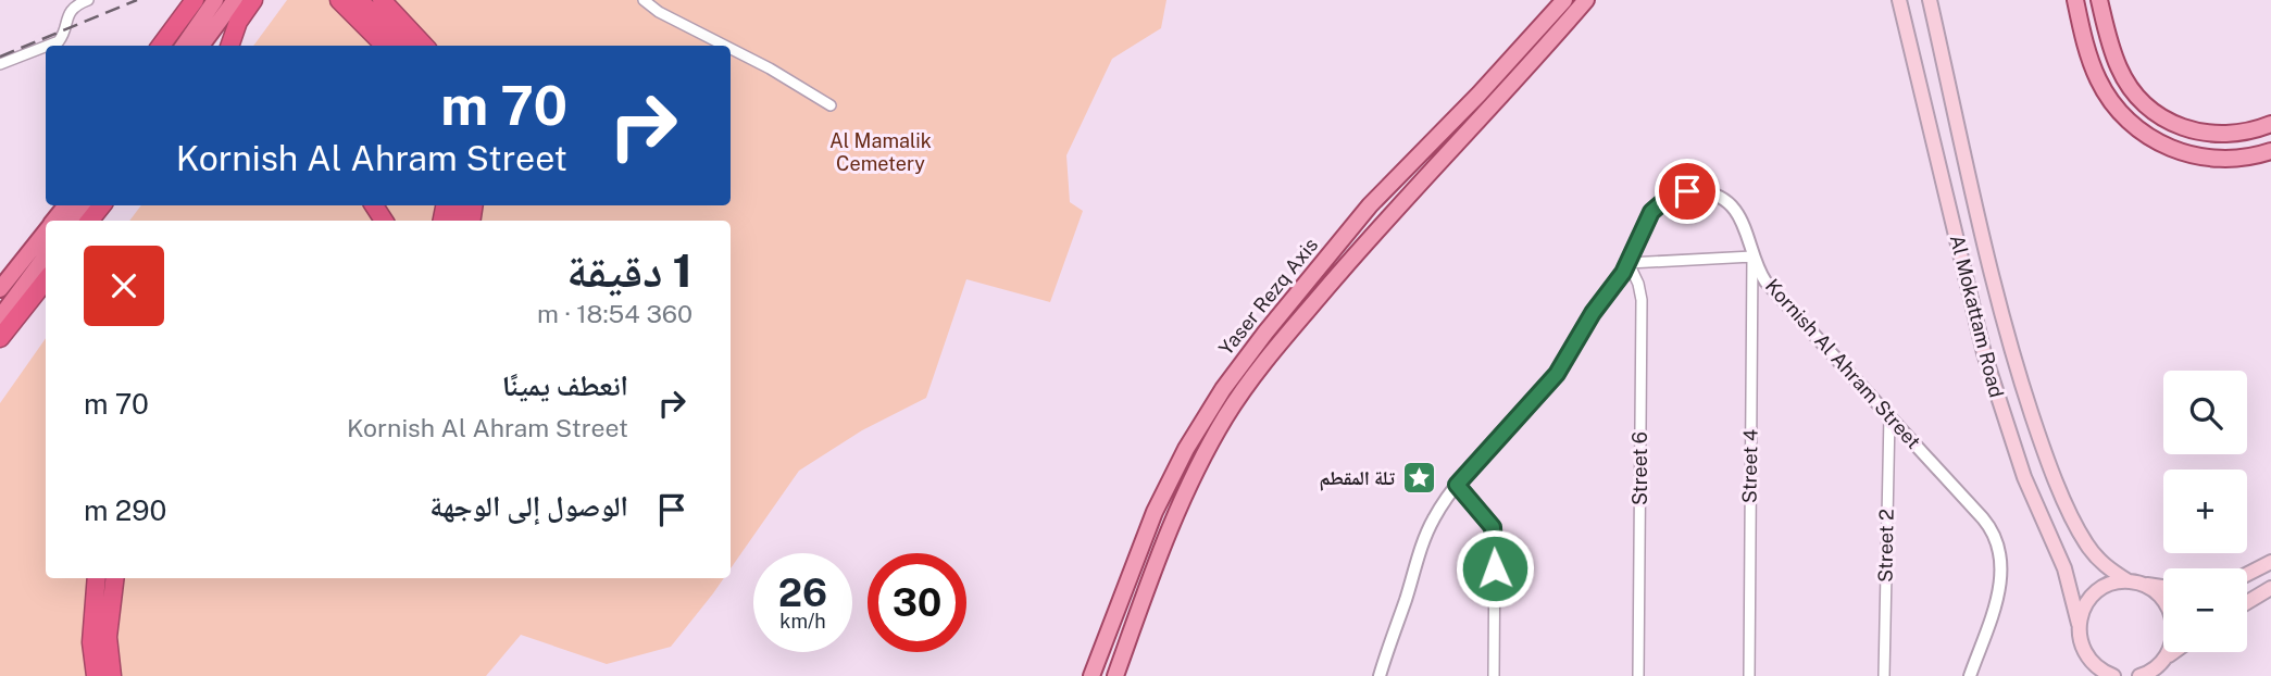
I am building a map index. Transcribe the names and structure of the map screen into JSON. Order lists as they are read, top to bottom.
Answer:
{
  "streets": {
    "main road": ["Yaser Rezq Axis", "Al Mokattam Road"],
    "street": [
      "Kornish Al Ahram Street",
      "Street 4",
      "Street 6",
      "Street 2"
    ]
  },
  "crossings": [
    ["Kornish Al Ahram Street", "Street 4"],
    ["Kornish Al Ahram Street", "Street 6"],
    ["Kornish Al Ahram Street", "Street 2"]
  ],
  "parks": ["Al Mamalik Cemetery"],
  "places": {
    "place": ["تلة المقطم"]
  },
  "page": {
    "turn": ["70 m", "Kornish Al Ahram Street"],
    "heading": ["1 دقيقة", "360 m · 18:54"],
    "list": [
      {
        "name": "انعطف يمينًا",
        "note": "Kornish Al Ahram Street",
        "value": "70 m"
      },
      {
        "name": "الوصول إلى الوجهة",
        "value": "290 m"
      }
    ],
    "map_buttons": ["+", "−"],
    "speed": "26 km/h",
    "limit": "30"
  }
}
